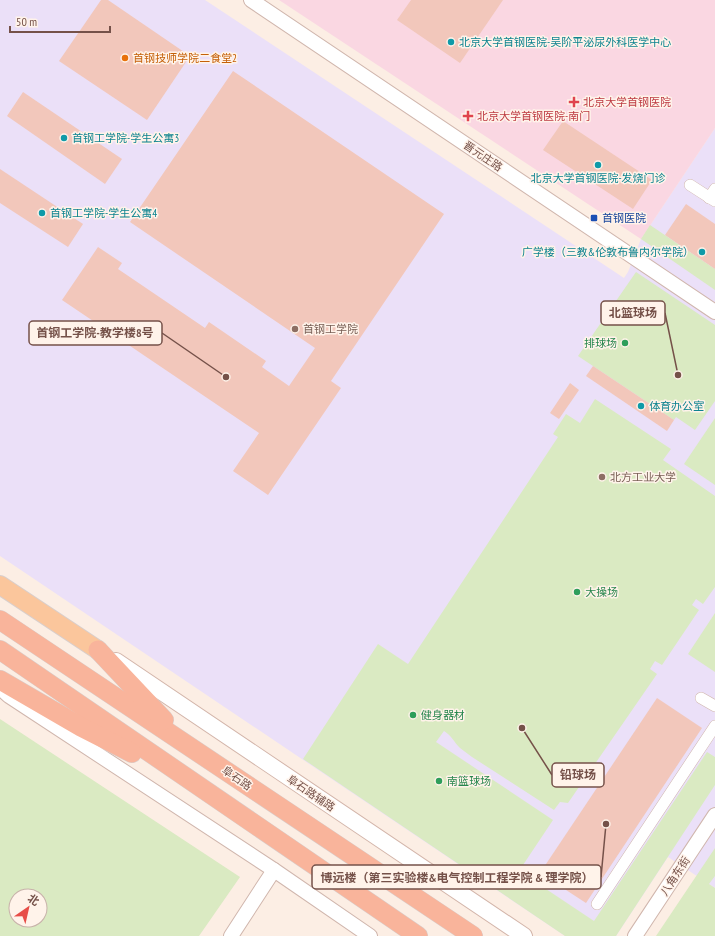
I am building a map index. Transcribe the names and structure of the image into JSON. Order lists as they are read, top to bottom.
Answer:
{
  "streets": {
    "highway": ["阜石路"],
    "main road": ["阜石路辅路"],
    "street": ["晋元庄路", "八角东街"]
  },
  "places": {
    "other": [
      "北京大学首钢医院-吴阶平泌尿外科医学中心",
      "首钢技师学院二食堂2",
      "首钢工学院-学生公寓3",
      "北京大学首钢医院-发烧门诊",
      "首钢工学院-学生公寓4",
      "广学楼（三教&伦敦布鲁内尔学院）",
      "首钢工学院",
      "排球场",
      "北篮球场",
      "首钢工学院-教学楼8号",
      "体育办公室",
      "北方工业大学",
      "大操场",
      "健身器材",
      "铅球场",
      "南篮球场",
      "博远楼（第三实验楼&电气控制工程学院 & 理学院）"
    ],
    "health": ["北京大学首钢医院", "北京大学首钢医院-南门"],
    "transit": ["首钢医院"]
  },
  "scale_bar": "50 m",
  "north": "top right"
}
